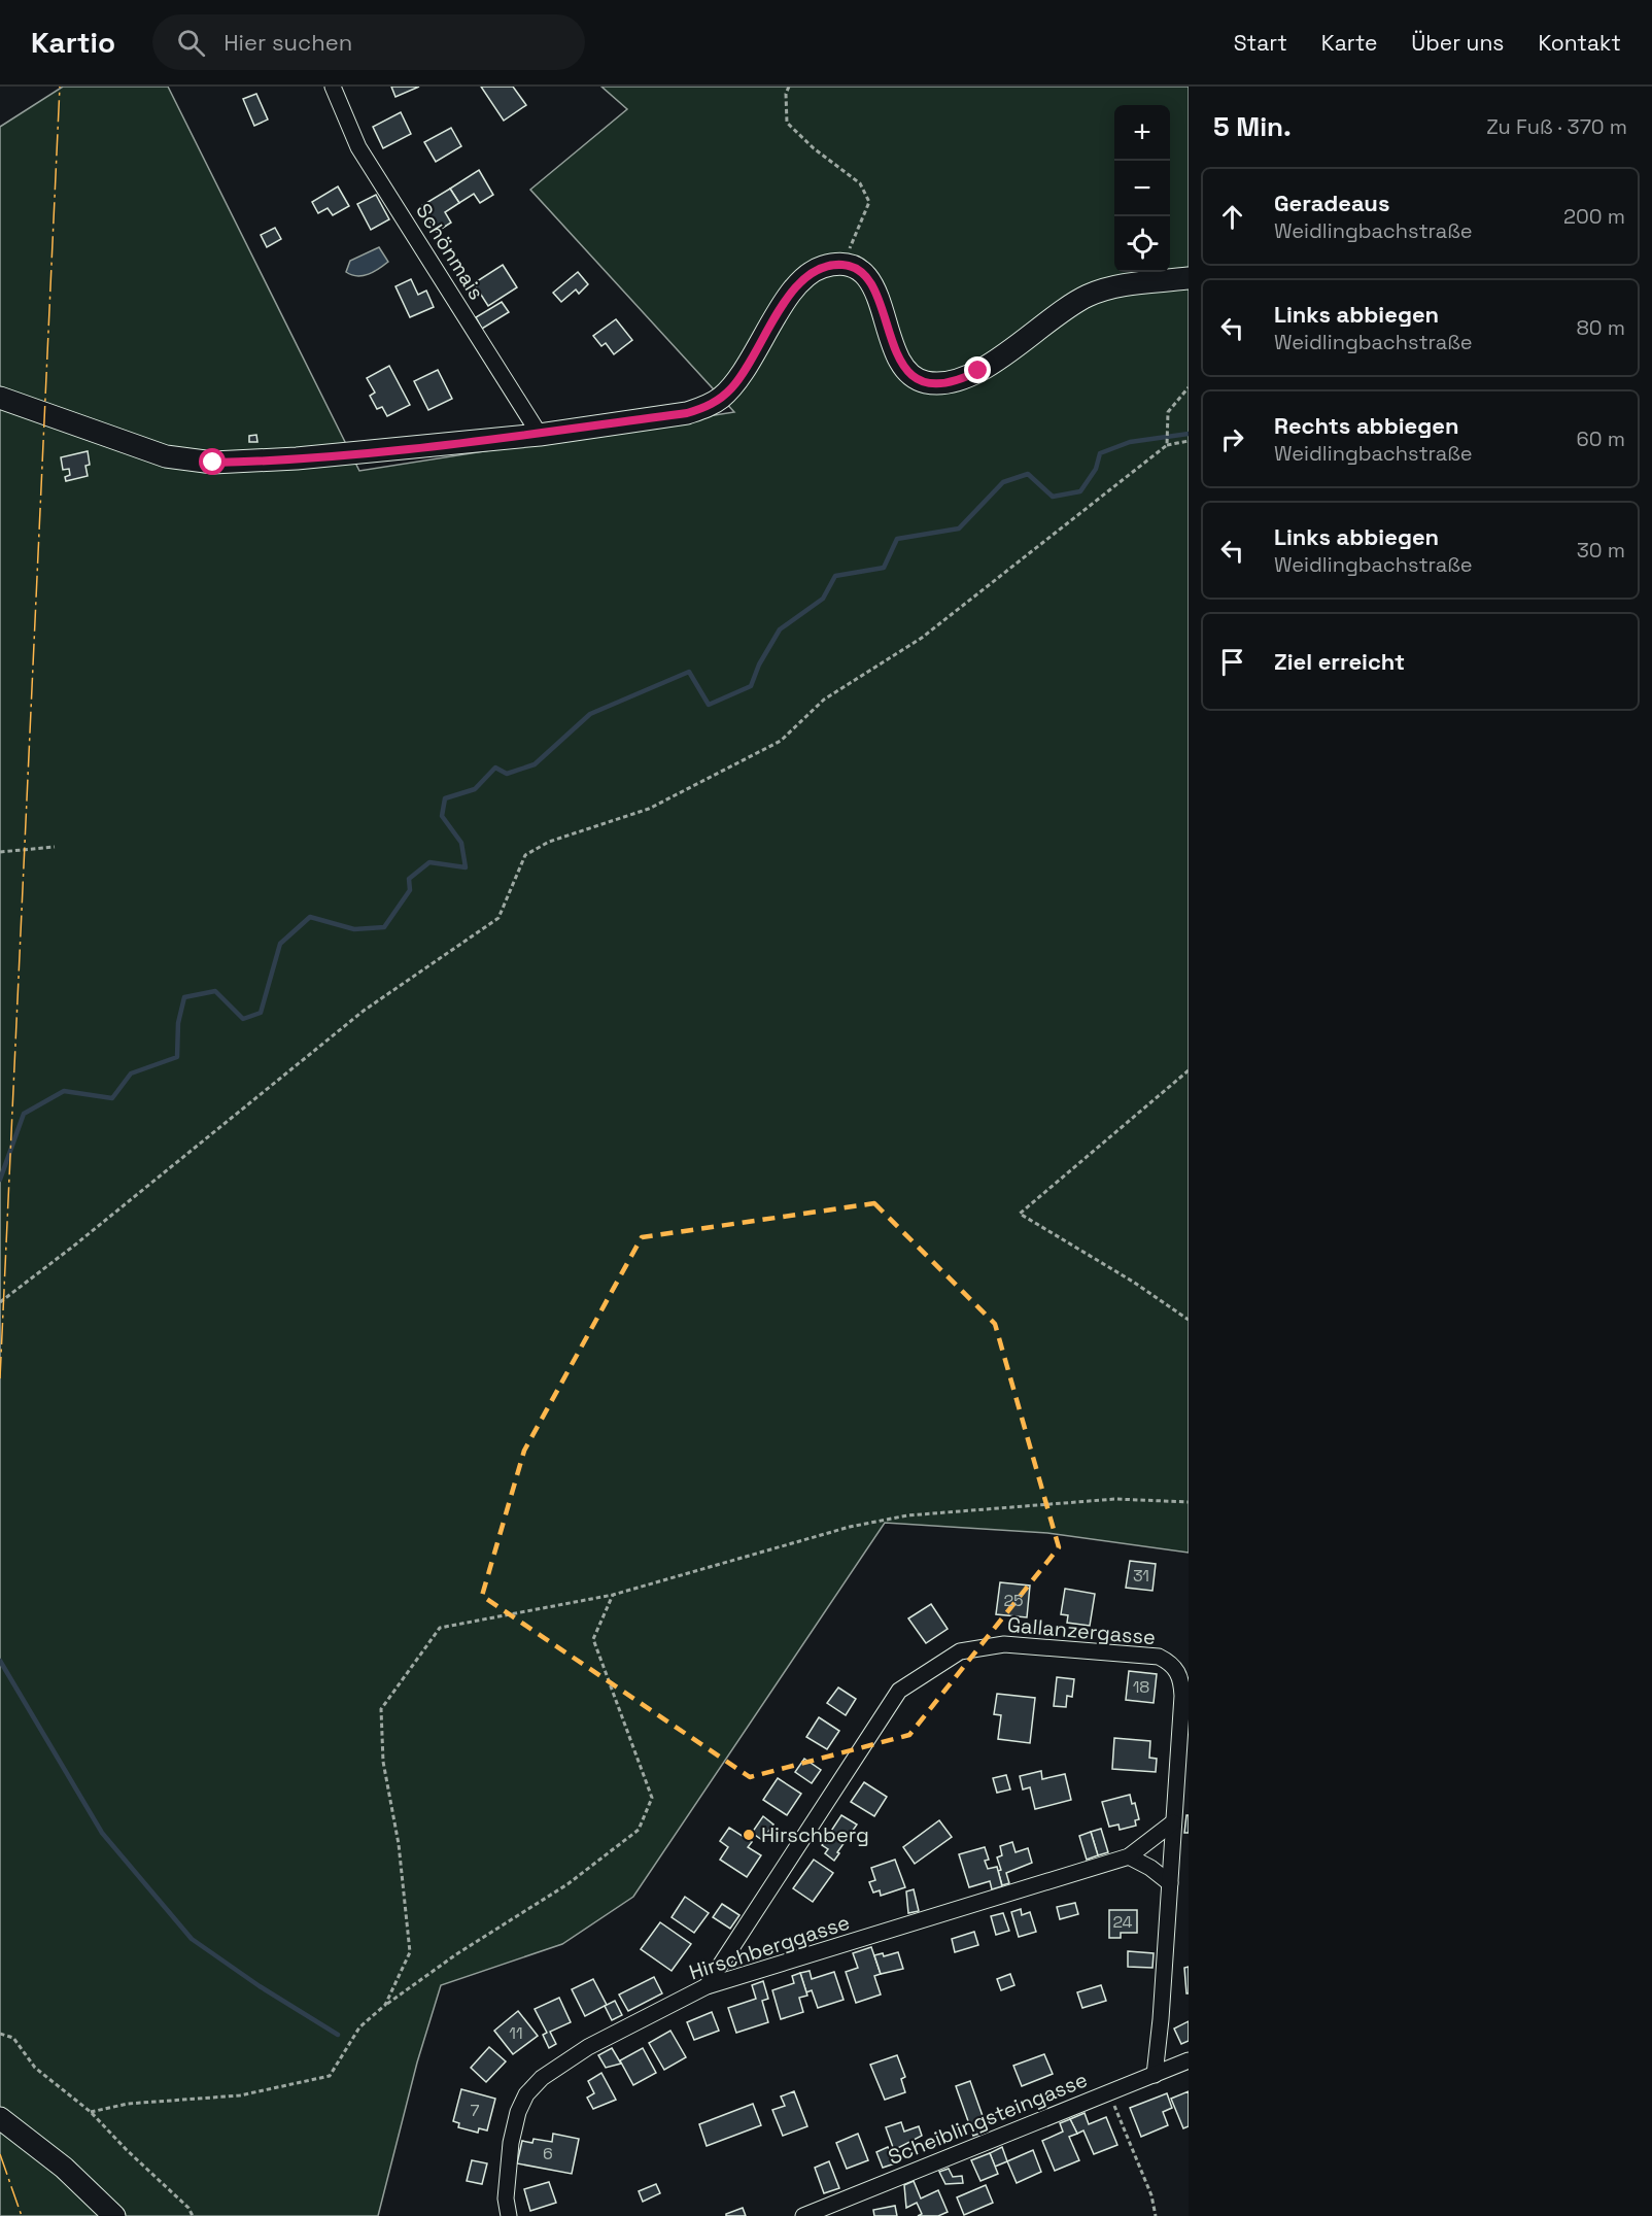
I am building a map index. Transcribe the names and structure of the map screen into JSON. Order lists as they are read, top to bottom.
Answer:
{
  "streets": {
    "street": [
      "Schönmais",
      "Gallanzergasse",
      "Hirschberggasse",
      "Scheiblingsteingasse"
    ]
  },
  "crossings": [
    ["Gallanzergasse", "Hirschberggasse"],
    ["Gallanzergasse", "Scheiblingsteingasse"]
  ],
  "places": ["Hirschberg"],
  "house_numbers": [
    "31",
    "25",
    "18",
    "24",
    "11",
    "7",
    "6"
  ],
  "page": {
    "header": "Kartio",
    "search": "Hier suchen",
    "nav": [
      "Start",
      "Karte",
      "Über uns",
      "Kontakt"
    ],
    "heading": ["5 Min.", "Zu Fuß · 370 m"],
    "map_buttons": ["+", "−"],
    "list": [
      ["Geradeaus", "Weidlingbachstraße", "200 m"],
      ["Links abbiegen", "Weidlingbachstraße", "80 m"],
      ["Rechts abbiegen", "Weidlingbachstraße", "60 m"],
      ["Links abbiegen", "Weidlingbachstraße", "30 m"],
      "Ziel erreicht"
    ]
  }
}
